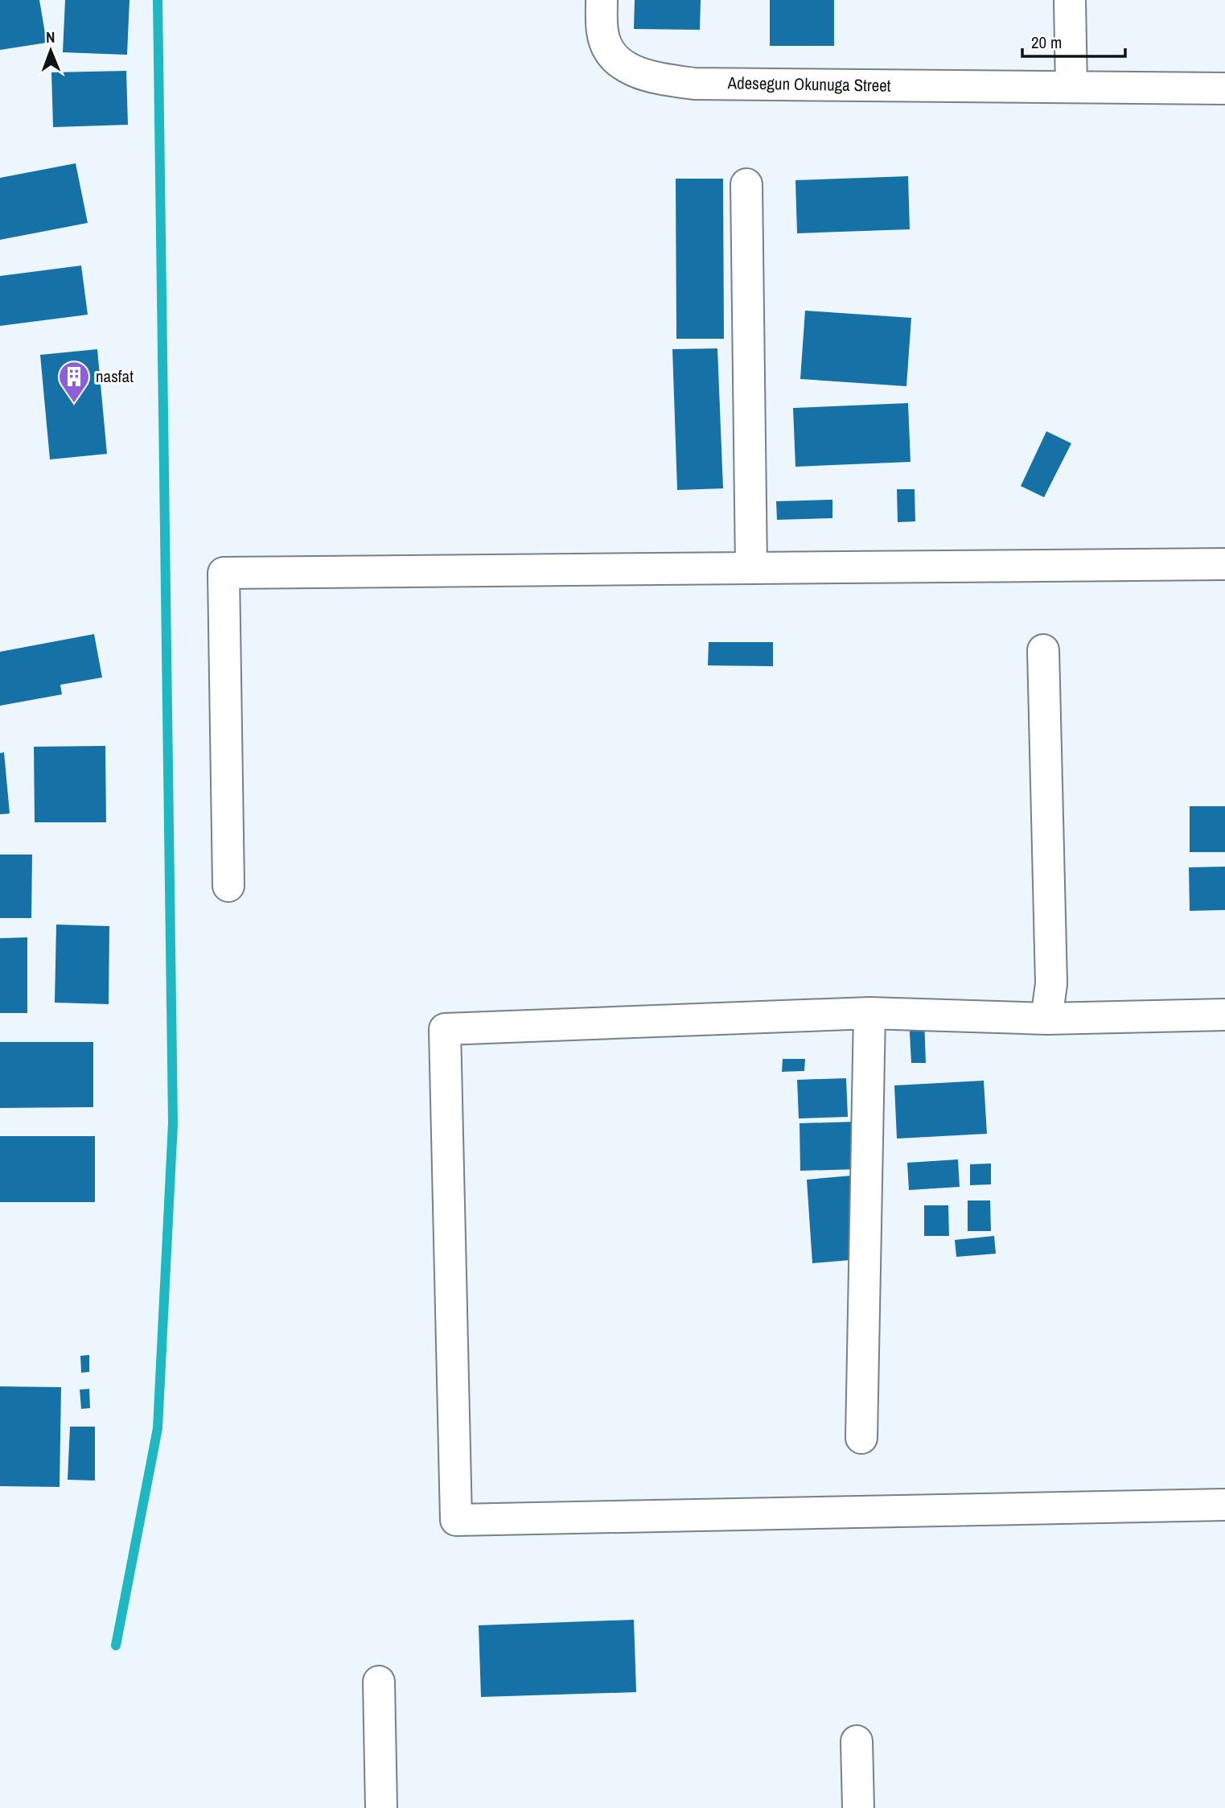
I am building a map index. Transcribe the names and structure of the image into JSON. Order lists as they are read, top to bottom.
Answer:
{
  "streets": {
    "street": ["Adesegun Okunuga Street"]
  },
  "places": {
    "building": ["nasfat"]
  },
  "scale_bar": "20 m",
  "north": "top"
}
